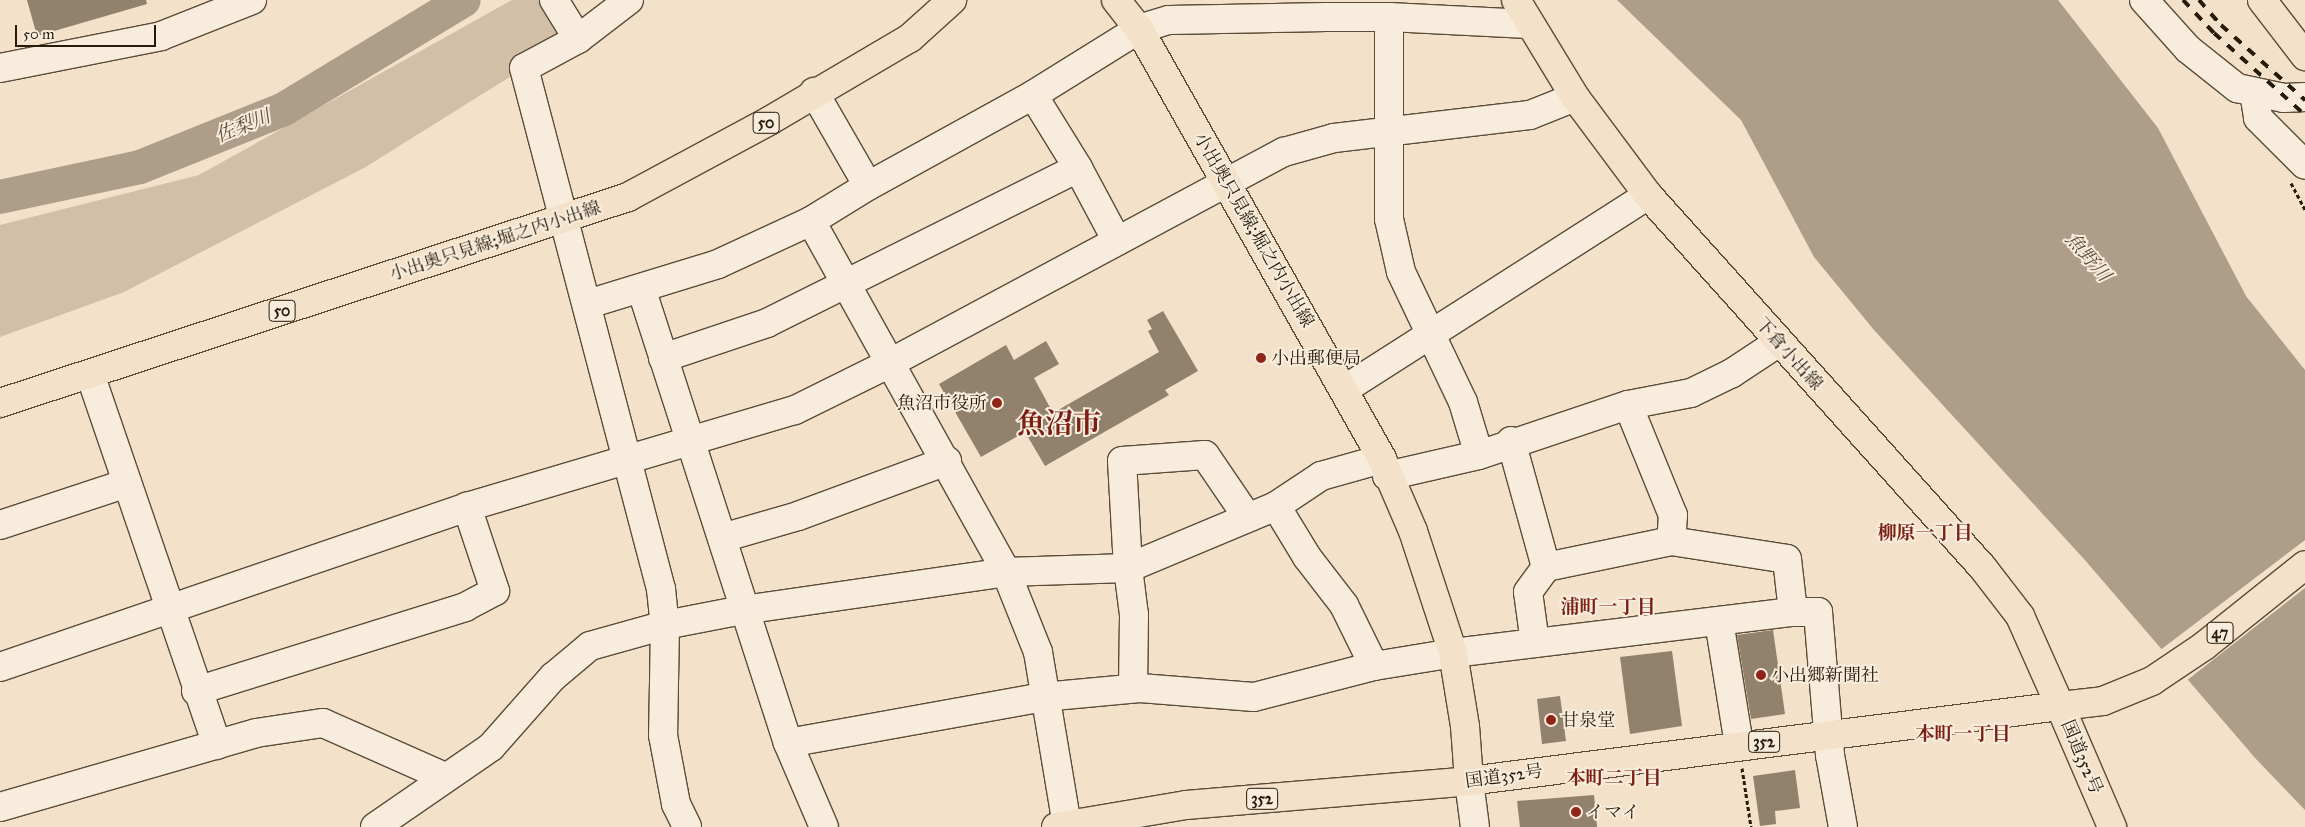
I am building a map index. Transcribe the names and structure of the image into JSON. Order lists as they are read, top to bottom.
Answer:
{
  "streets": {
    "main road": [
      "50",
      "小出奥只見線;堀之内小出線",
      "下倉小出線",
      "47",
      "352",
      "国道352号"
    ]
  },
  "crossings": [
    ["小出奥只見線;堀之内小出線", "国道352号"],
    ["下倉小出線", "47"],
    ["下倉小出線", "国道352号"],
    ["47", "国道352号"]
  ],
  "districts": [
    "魚沼市",
    "柳原一丁目",
    "浦町一丁目",
    "本町一丁目",
    "本町二丁目"
  ],
  "water": ["佐梨川", "魚野川"],
  "places": [
    "小出郵便局",
    "魚沼市役所",
    "小出郷新聞社",
    "甘泉堂",
    "イマイ"
  ],
  "scale_bar": "50 m"
}
